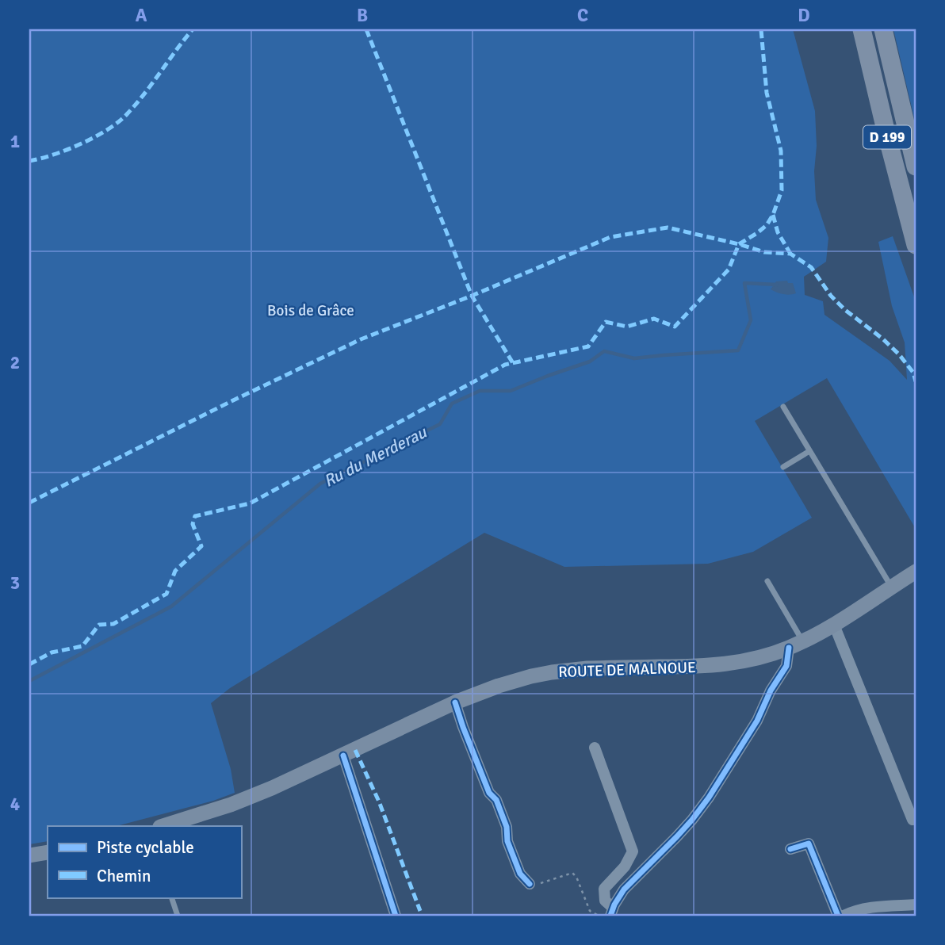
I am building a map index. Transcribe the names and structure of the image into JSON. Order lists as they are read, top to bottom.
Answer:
{
  "streets": {
    "highway": ["D 199"],
    "main road": ["ROUTE DE MALNOUE"]
  },
  "water": ["Ru du Merderau"],
  "parks": ["Bois de Grâce"],
  "legend": ["Piste cyclable", "Chemin"],
  "grid": {
    "columns": [
      "A",
      "B",
      "C",
      "D"
    ],
    "rows": [
      "1",
      "2",
      "3",
      "4"
    ]
  }
}
